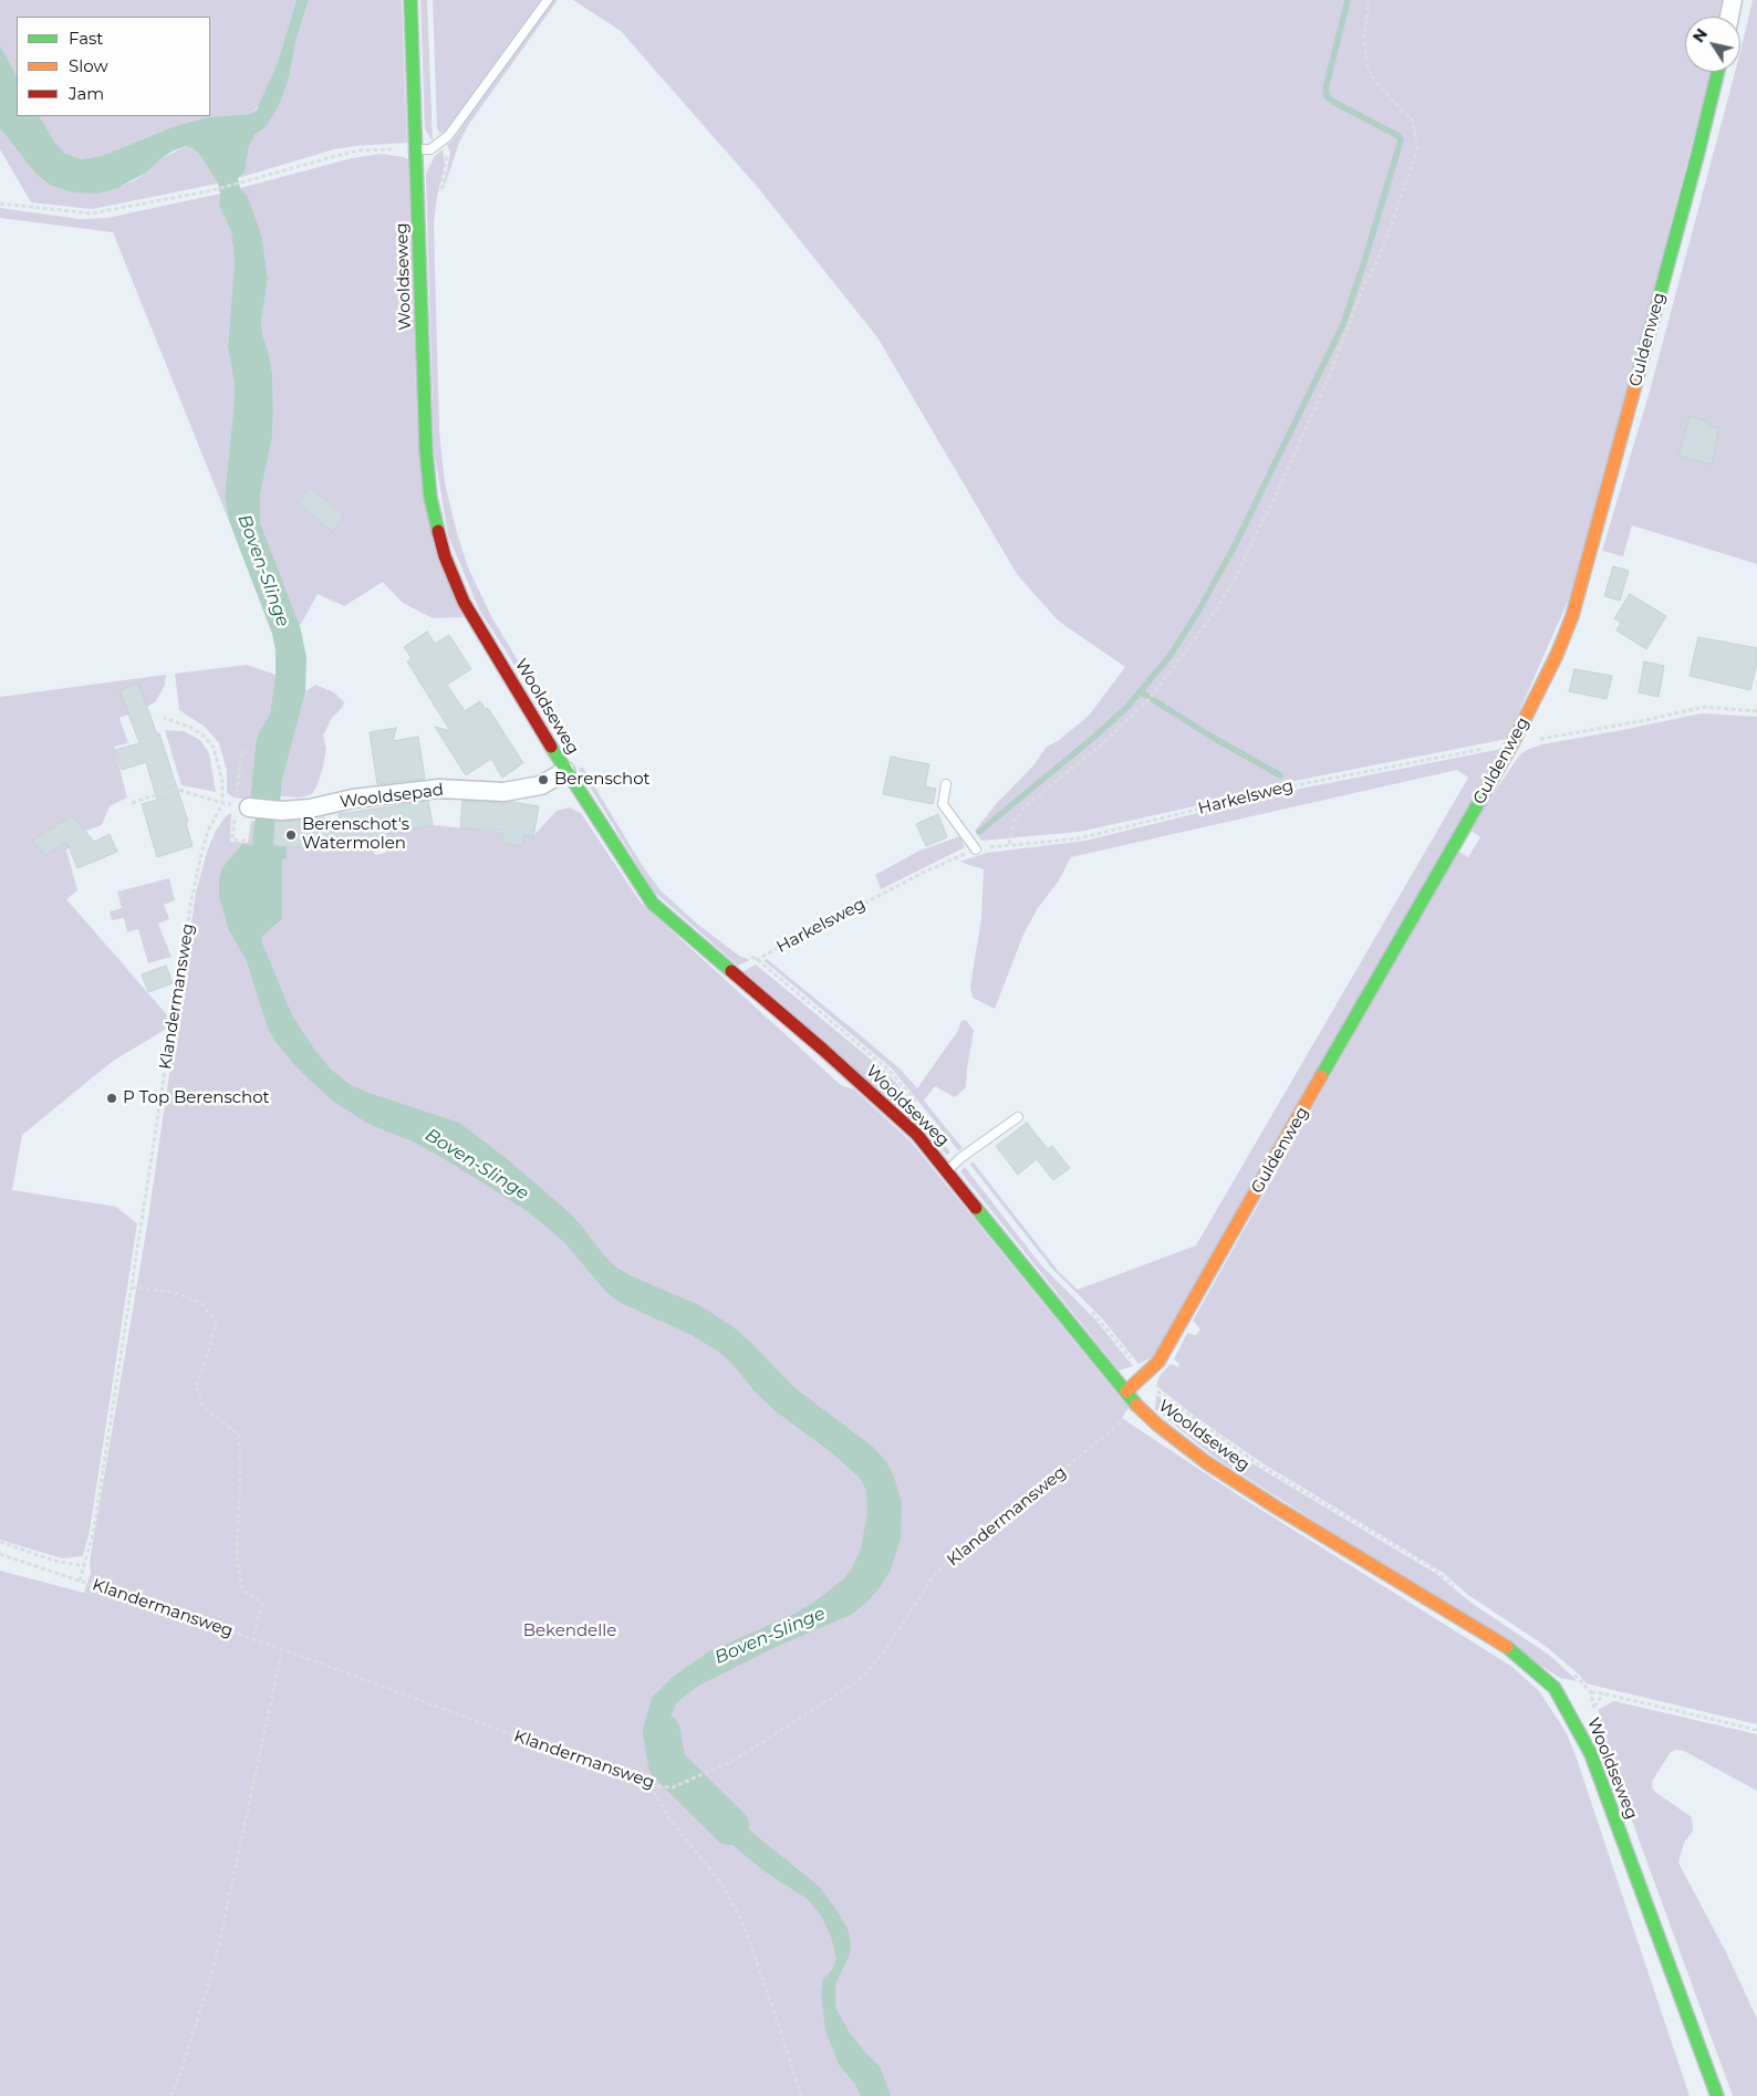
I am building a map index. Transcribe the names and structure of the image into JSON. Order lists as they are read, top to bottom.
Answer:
{
  "streets": {
    "main road": ["Wooldseweg", "Guldenweg"],
    "street": ["Wooldsepad"],
    "path": ["Harkelsweg", "Klandermansweg"]
  },
  "crossings": [
    ["Wooldseweg", "Guldenweg"],
    ["Wooldseweg", "Wooldsepad"],
    ["Wooldseweg", "Klandermansweg"],
    ["Guldenweg", "Harkelsweg"]
  ],
  "water": ["Boven-Slinge"],
  "parks": ["Bekendelle"],
  "places": ["Berenschot", "Berenschot's Watermolen", "P Top Berenschot"],
  "legend": ["Fast", "Slow", "Jam"],
  "north": "top left"
}
